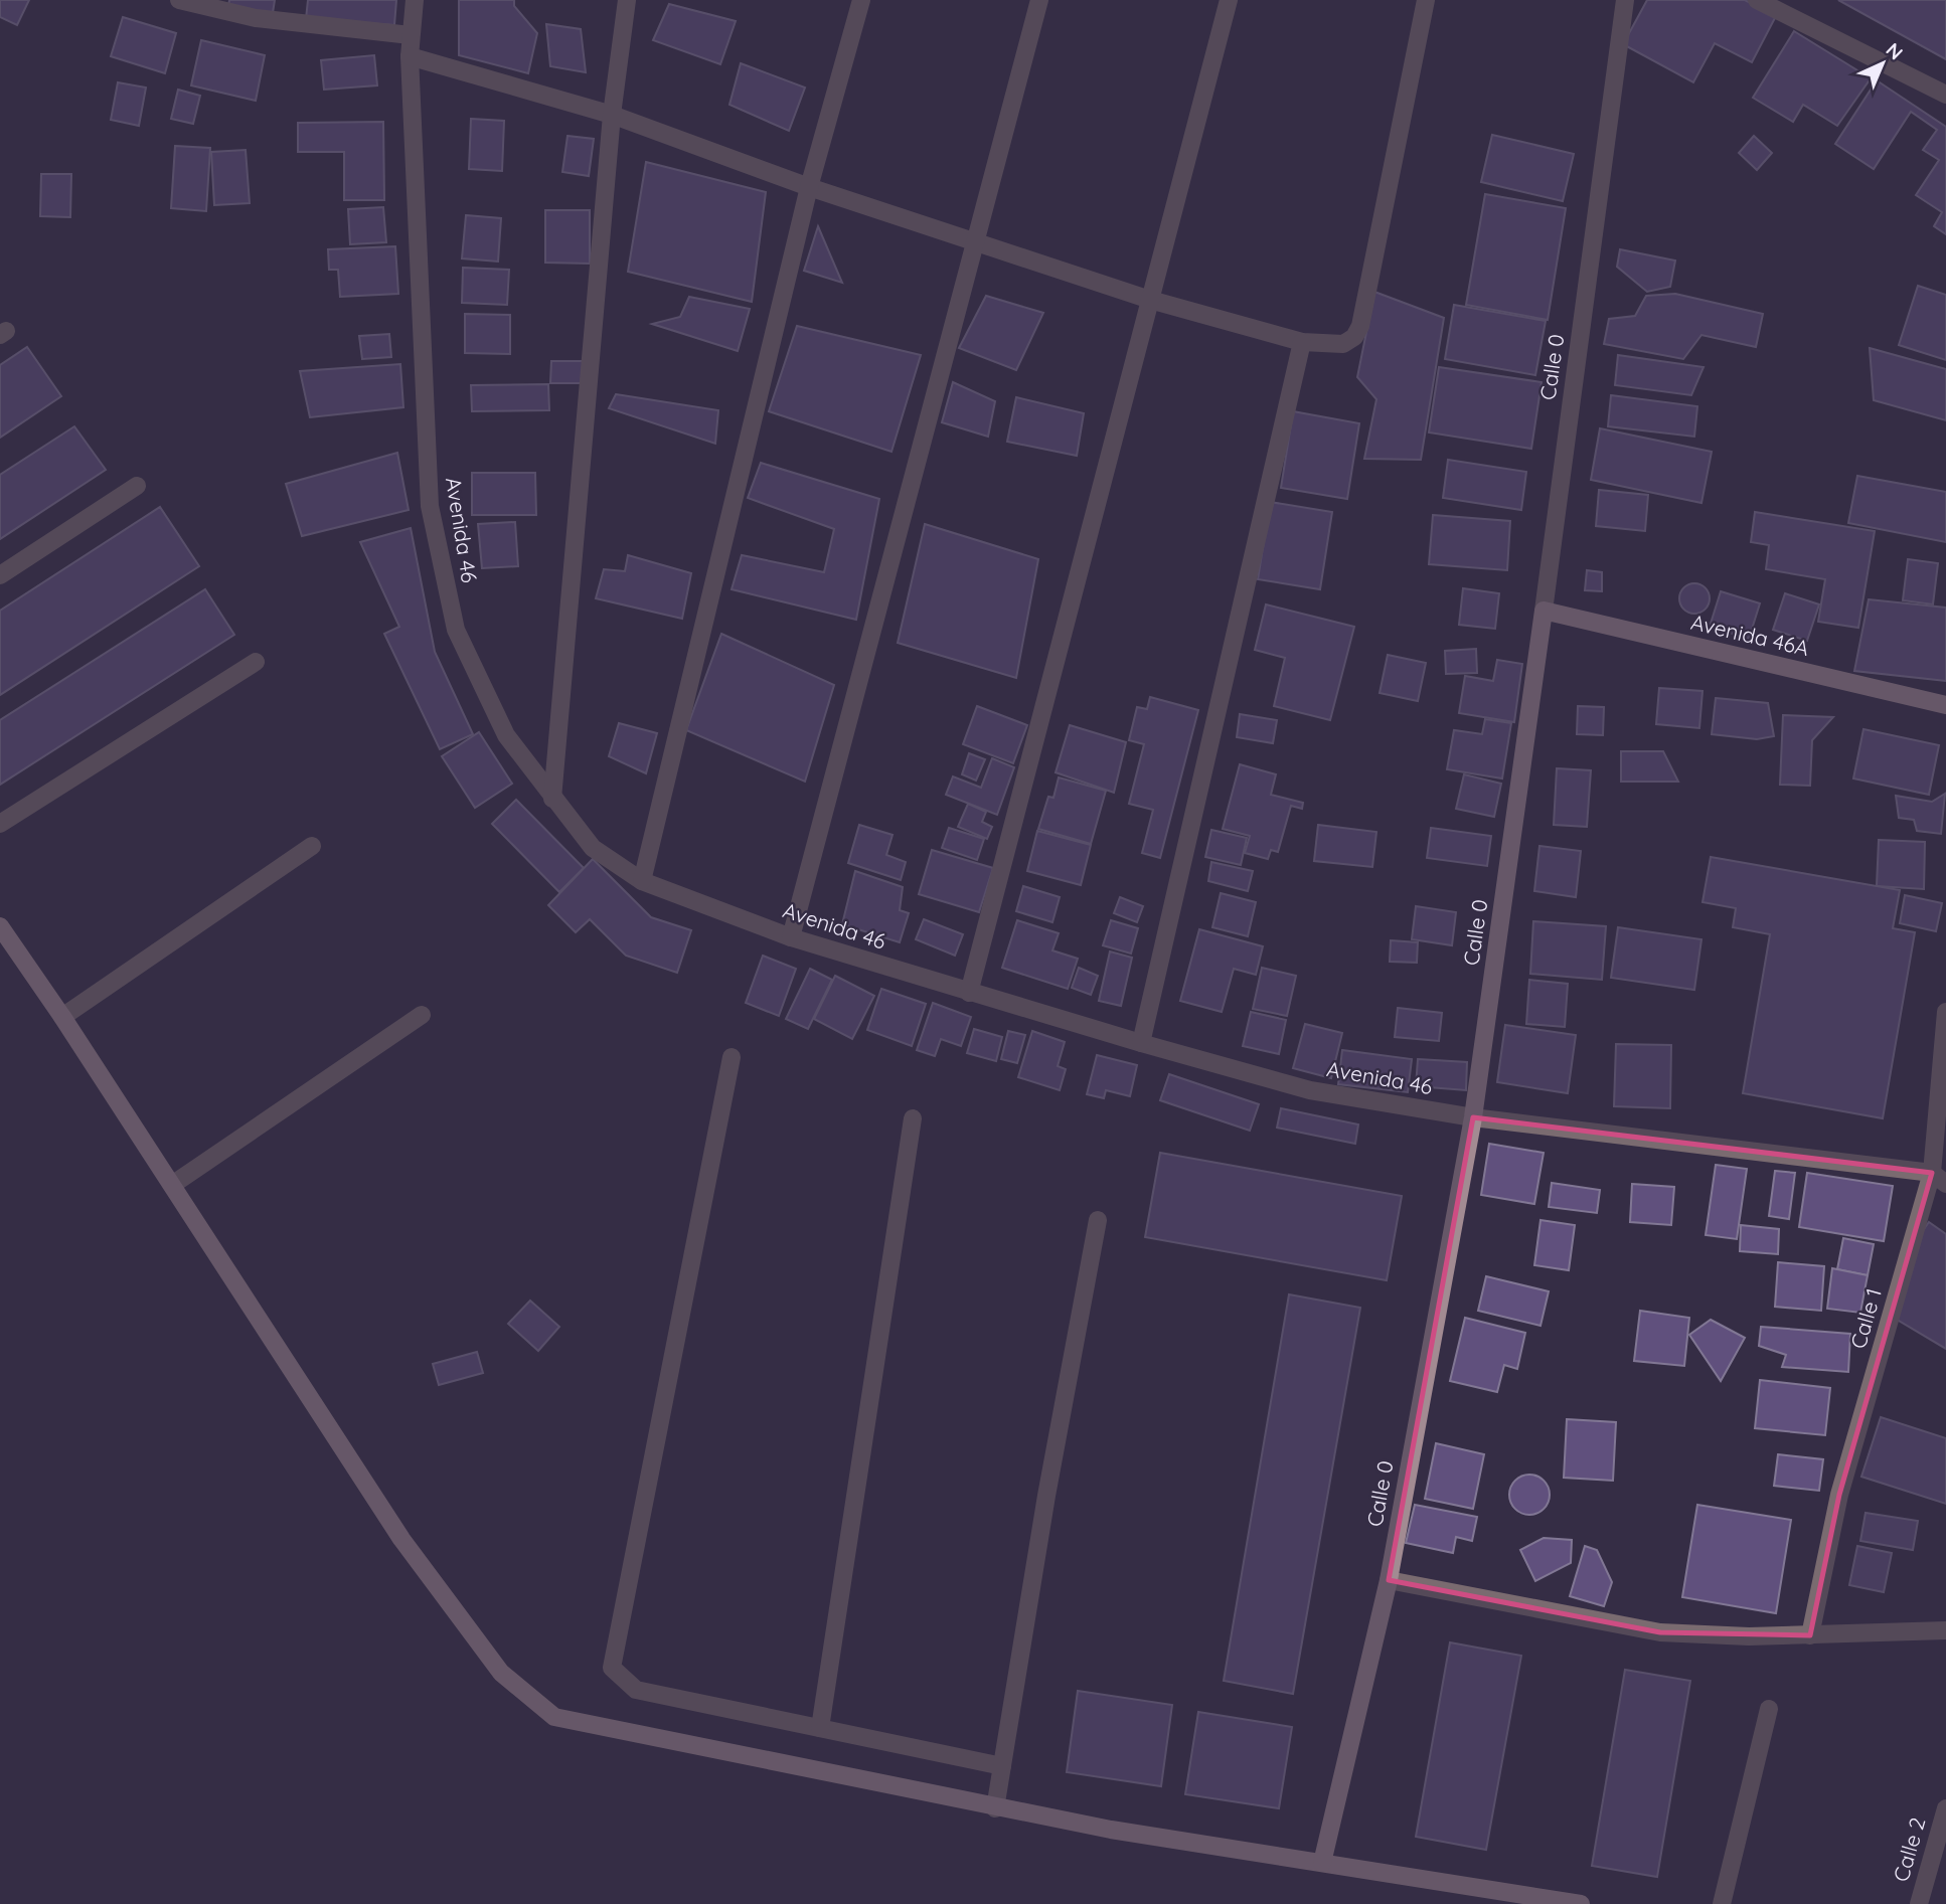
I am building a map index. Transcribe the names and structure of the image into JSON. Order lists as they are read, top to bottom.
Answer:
{
  "streets": {
    "street": [
      "Calle 0",
      "Avenida 46",
      "Avenida 46A",
      "Calle 1",
      "Calle 2"
    ]
  },
  "crossings": [
    ["Calle 0", "Avenida 46"],
    ["Calle 0", "Avenida 46A"],
    ["Avenida 46", "Calle 1"]
  ],
  "north": "top right"
}
